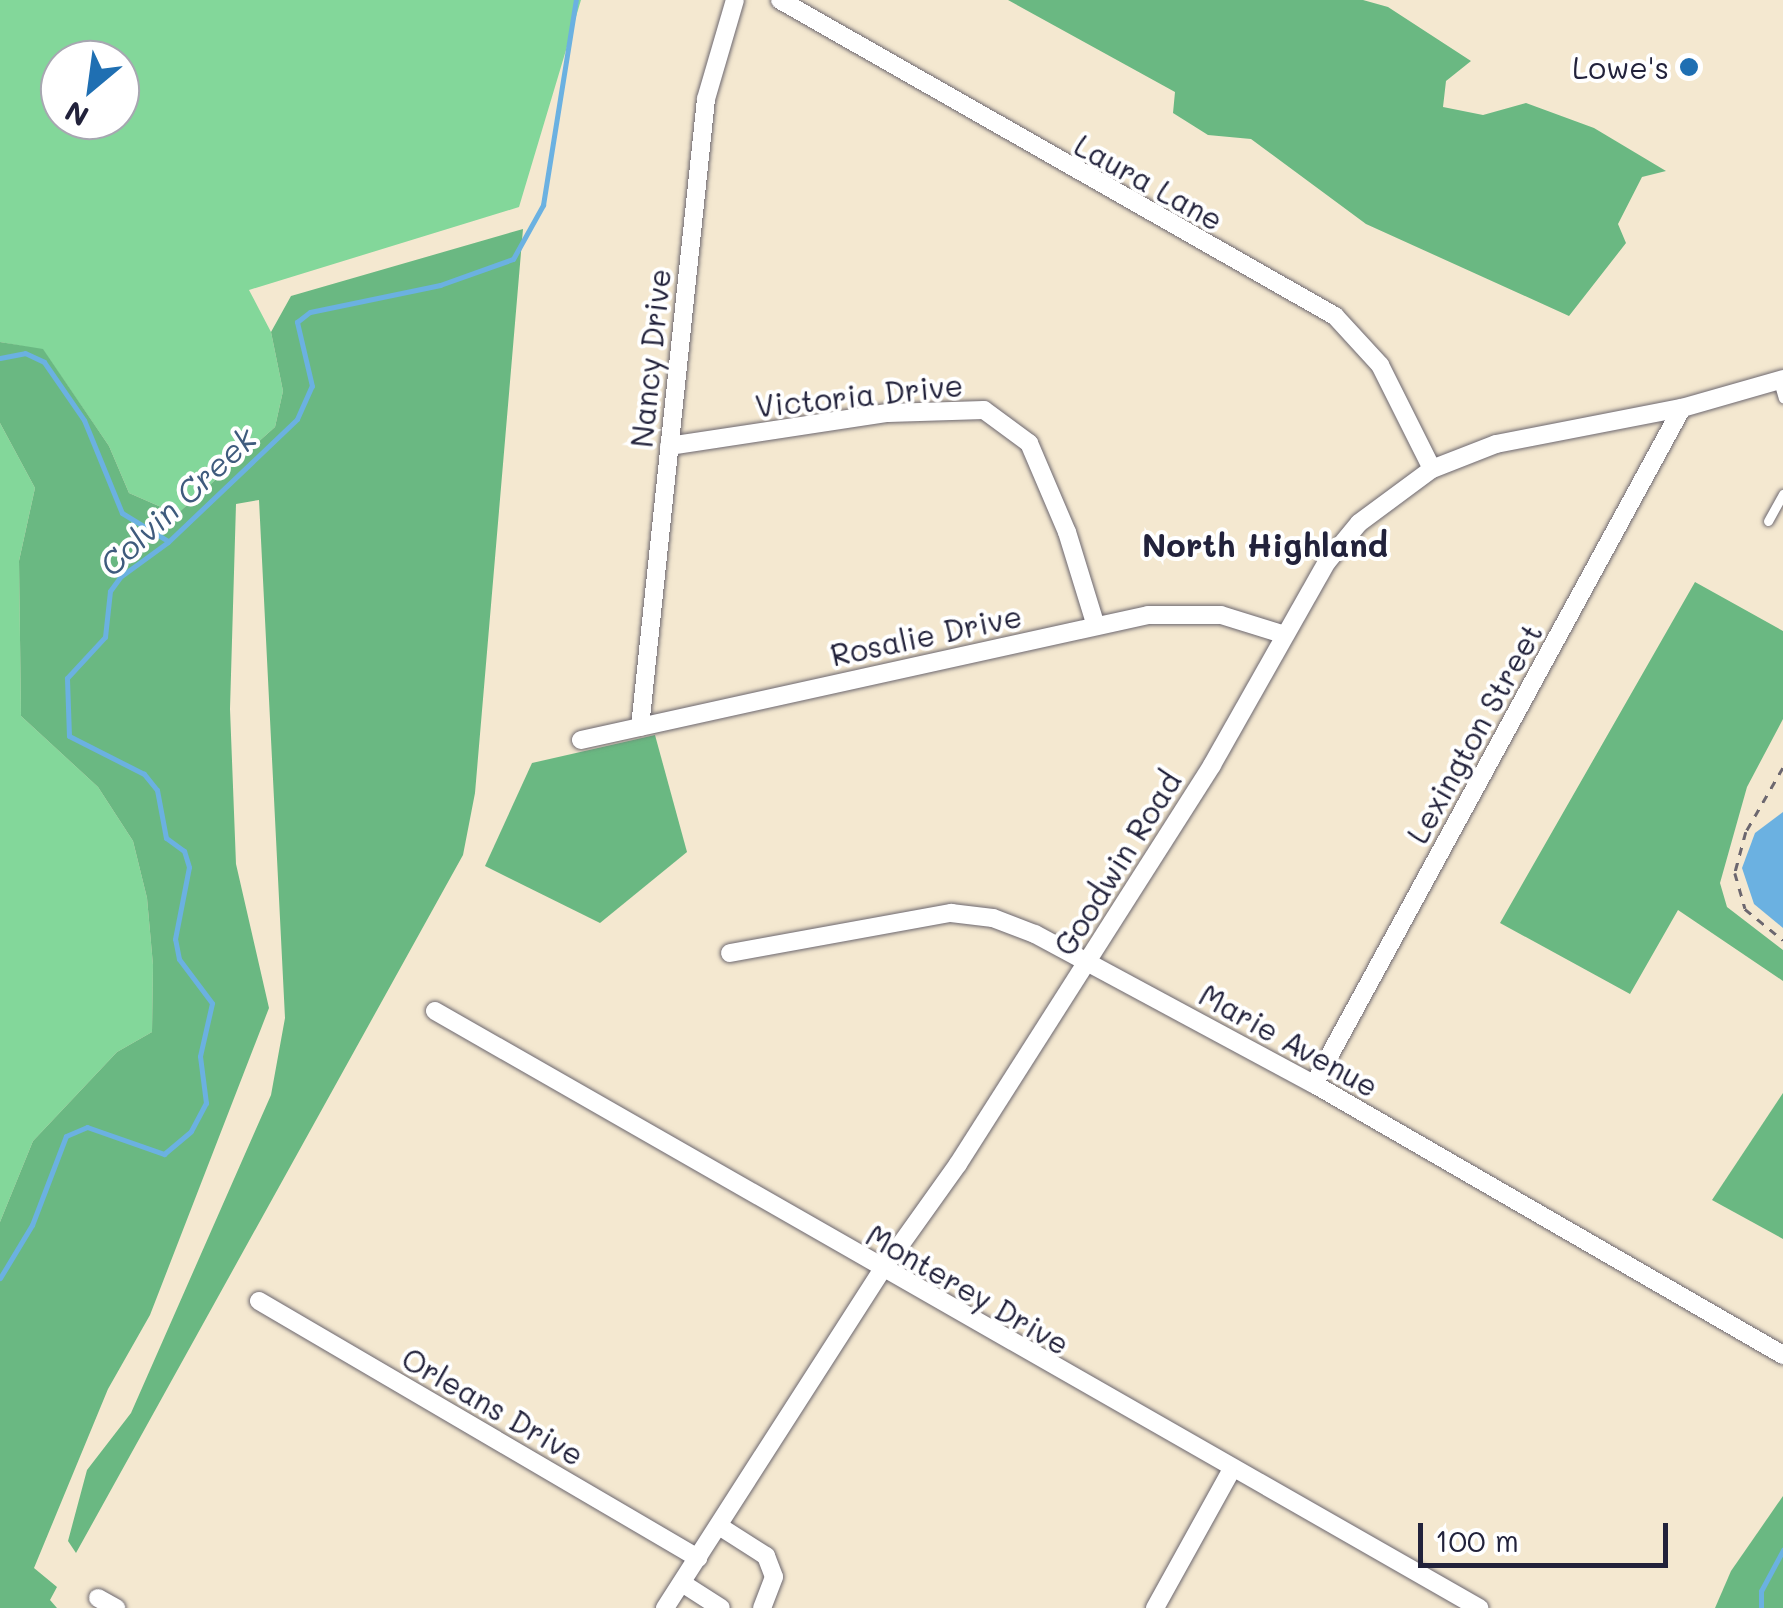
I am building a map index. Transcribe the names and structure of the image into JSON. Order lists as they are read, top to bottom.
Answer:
{
  "streets": {
    "street": [
      "Laura Lane",
      "Nancy Drive",
      "Victoria Drive",
      "Rosalie Drive",
      "Lexington Street",
      "Goodwin Road",
      "Marie Avenue",
      "Monterey Drive",
      "Orleans Drive"
    ]
  },
  "crossings": [
    ["Laura Lane", "Goodwin Road"],
    ["Nancy Drive", "Victoria Drive"],
    ["Nancy Drive", "Rosalie Drive"],
    ["Victoria Drive", "Rosalie Drive"],
    ["Rosalie Drive", "Goodwin Road"],
    ["Lexington Street", "Goodwin Road"],
    ["Lexington Street", "Marie Avenue"],
    ["Goodwin Road", "Marie Avenue"],
    ["Goodwin Road", "Monterey Drive"],
    ["Goodwin Road", "Orleans Drive"]
  ],
  "districts": ["North Highland"],
  "water": ["Colvin Creek"],
  "places": ["Lowe's"],
  "scale_bar": "100 m",
  "north": "bottom left"
}
